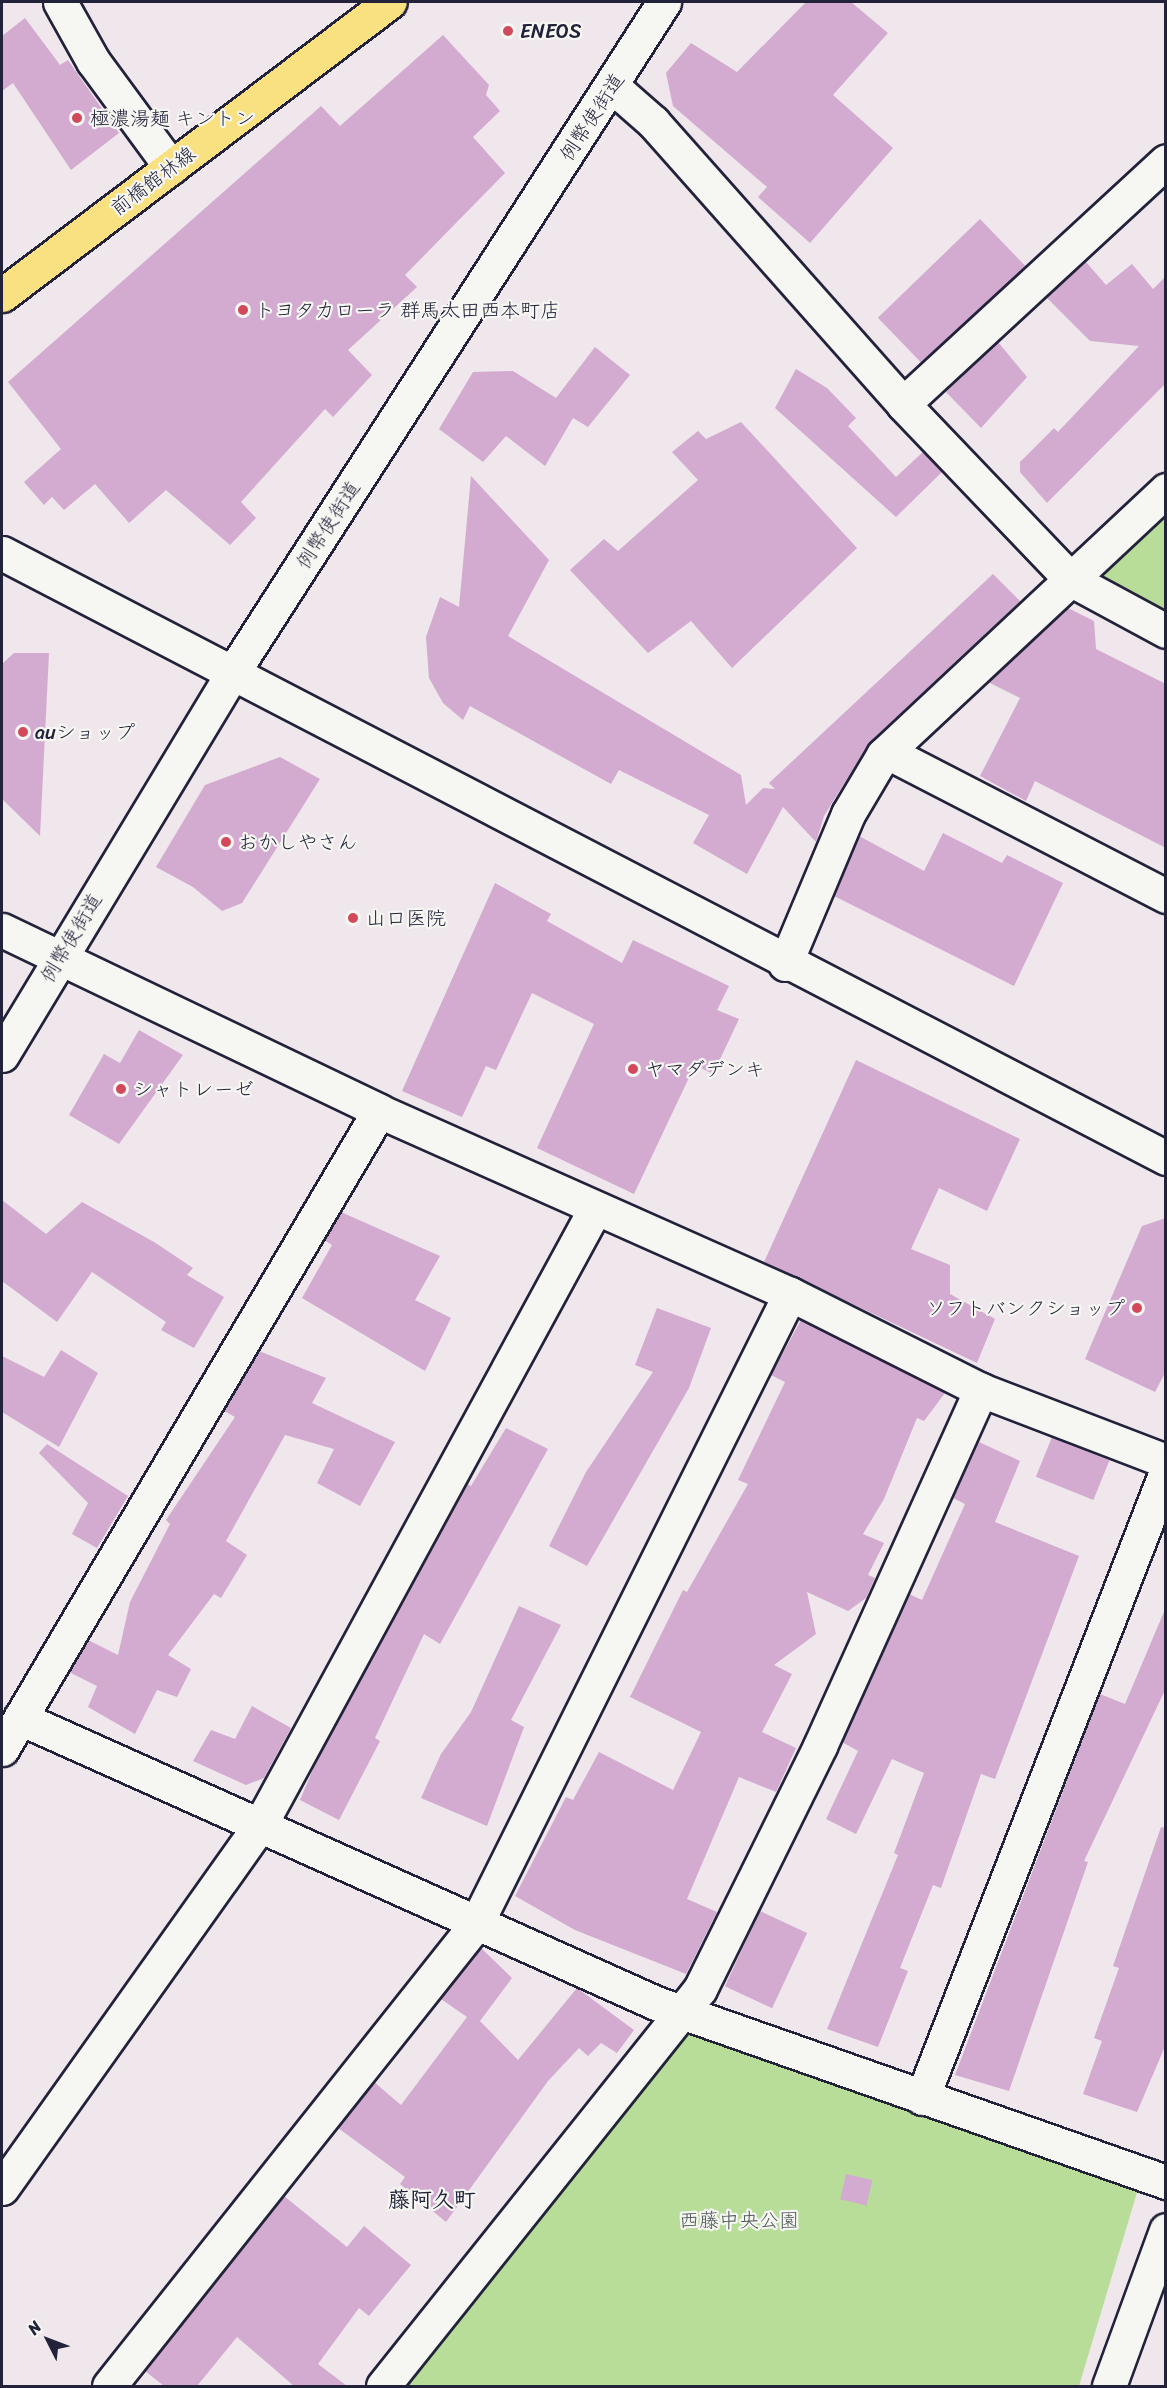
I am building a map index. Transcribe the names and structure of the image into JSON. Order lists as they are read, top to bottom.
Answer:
{
  "streets": {
    "main road": ["前橋館林線"],
    "street": ["例幣使街道"]
  },
  "districts": ["藤阿久町"],
  "parks": ["西藤中央公園"],
  "places": [
    "ENEOS",
    "極濃湯麺 キントン",
    "トヨタカローラ 群馬太田西本町店",
    "auショップ",
    "おかしやさん",
    "山口医院",
    "ヤマダデンキ",
    "シャトレーゼ",
    "ソフトバンクショップ"
  ],
  "north": "top left"
}
